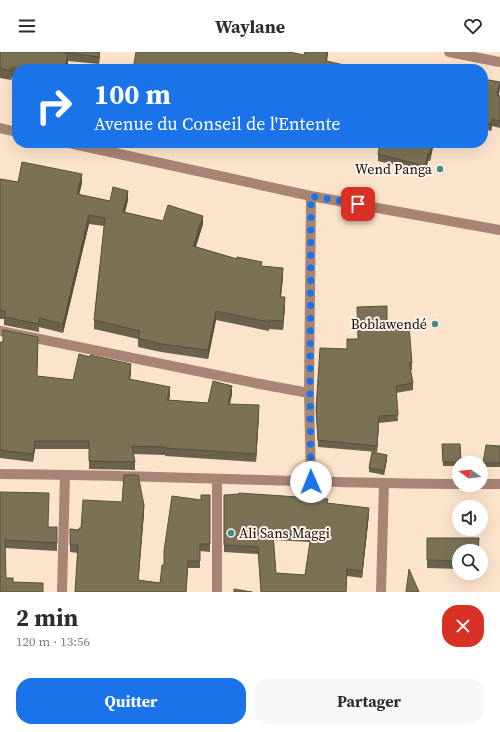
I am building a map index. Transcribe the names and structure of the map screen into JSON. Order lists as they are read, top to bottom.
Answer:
{
  "places": ["Wend Panga", "Boblawendé", "Ali Sans Maggi"],
  "north": "left",
  "page": {
    "header": "Waylane",
    "turn": ["100 m", "Avenue du Conseil de l'Entente"],
    "heading": ["2 min", "120 m · 13:56"],
    "buttons": ["Quitter", "Partager"]
  }
}
